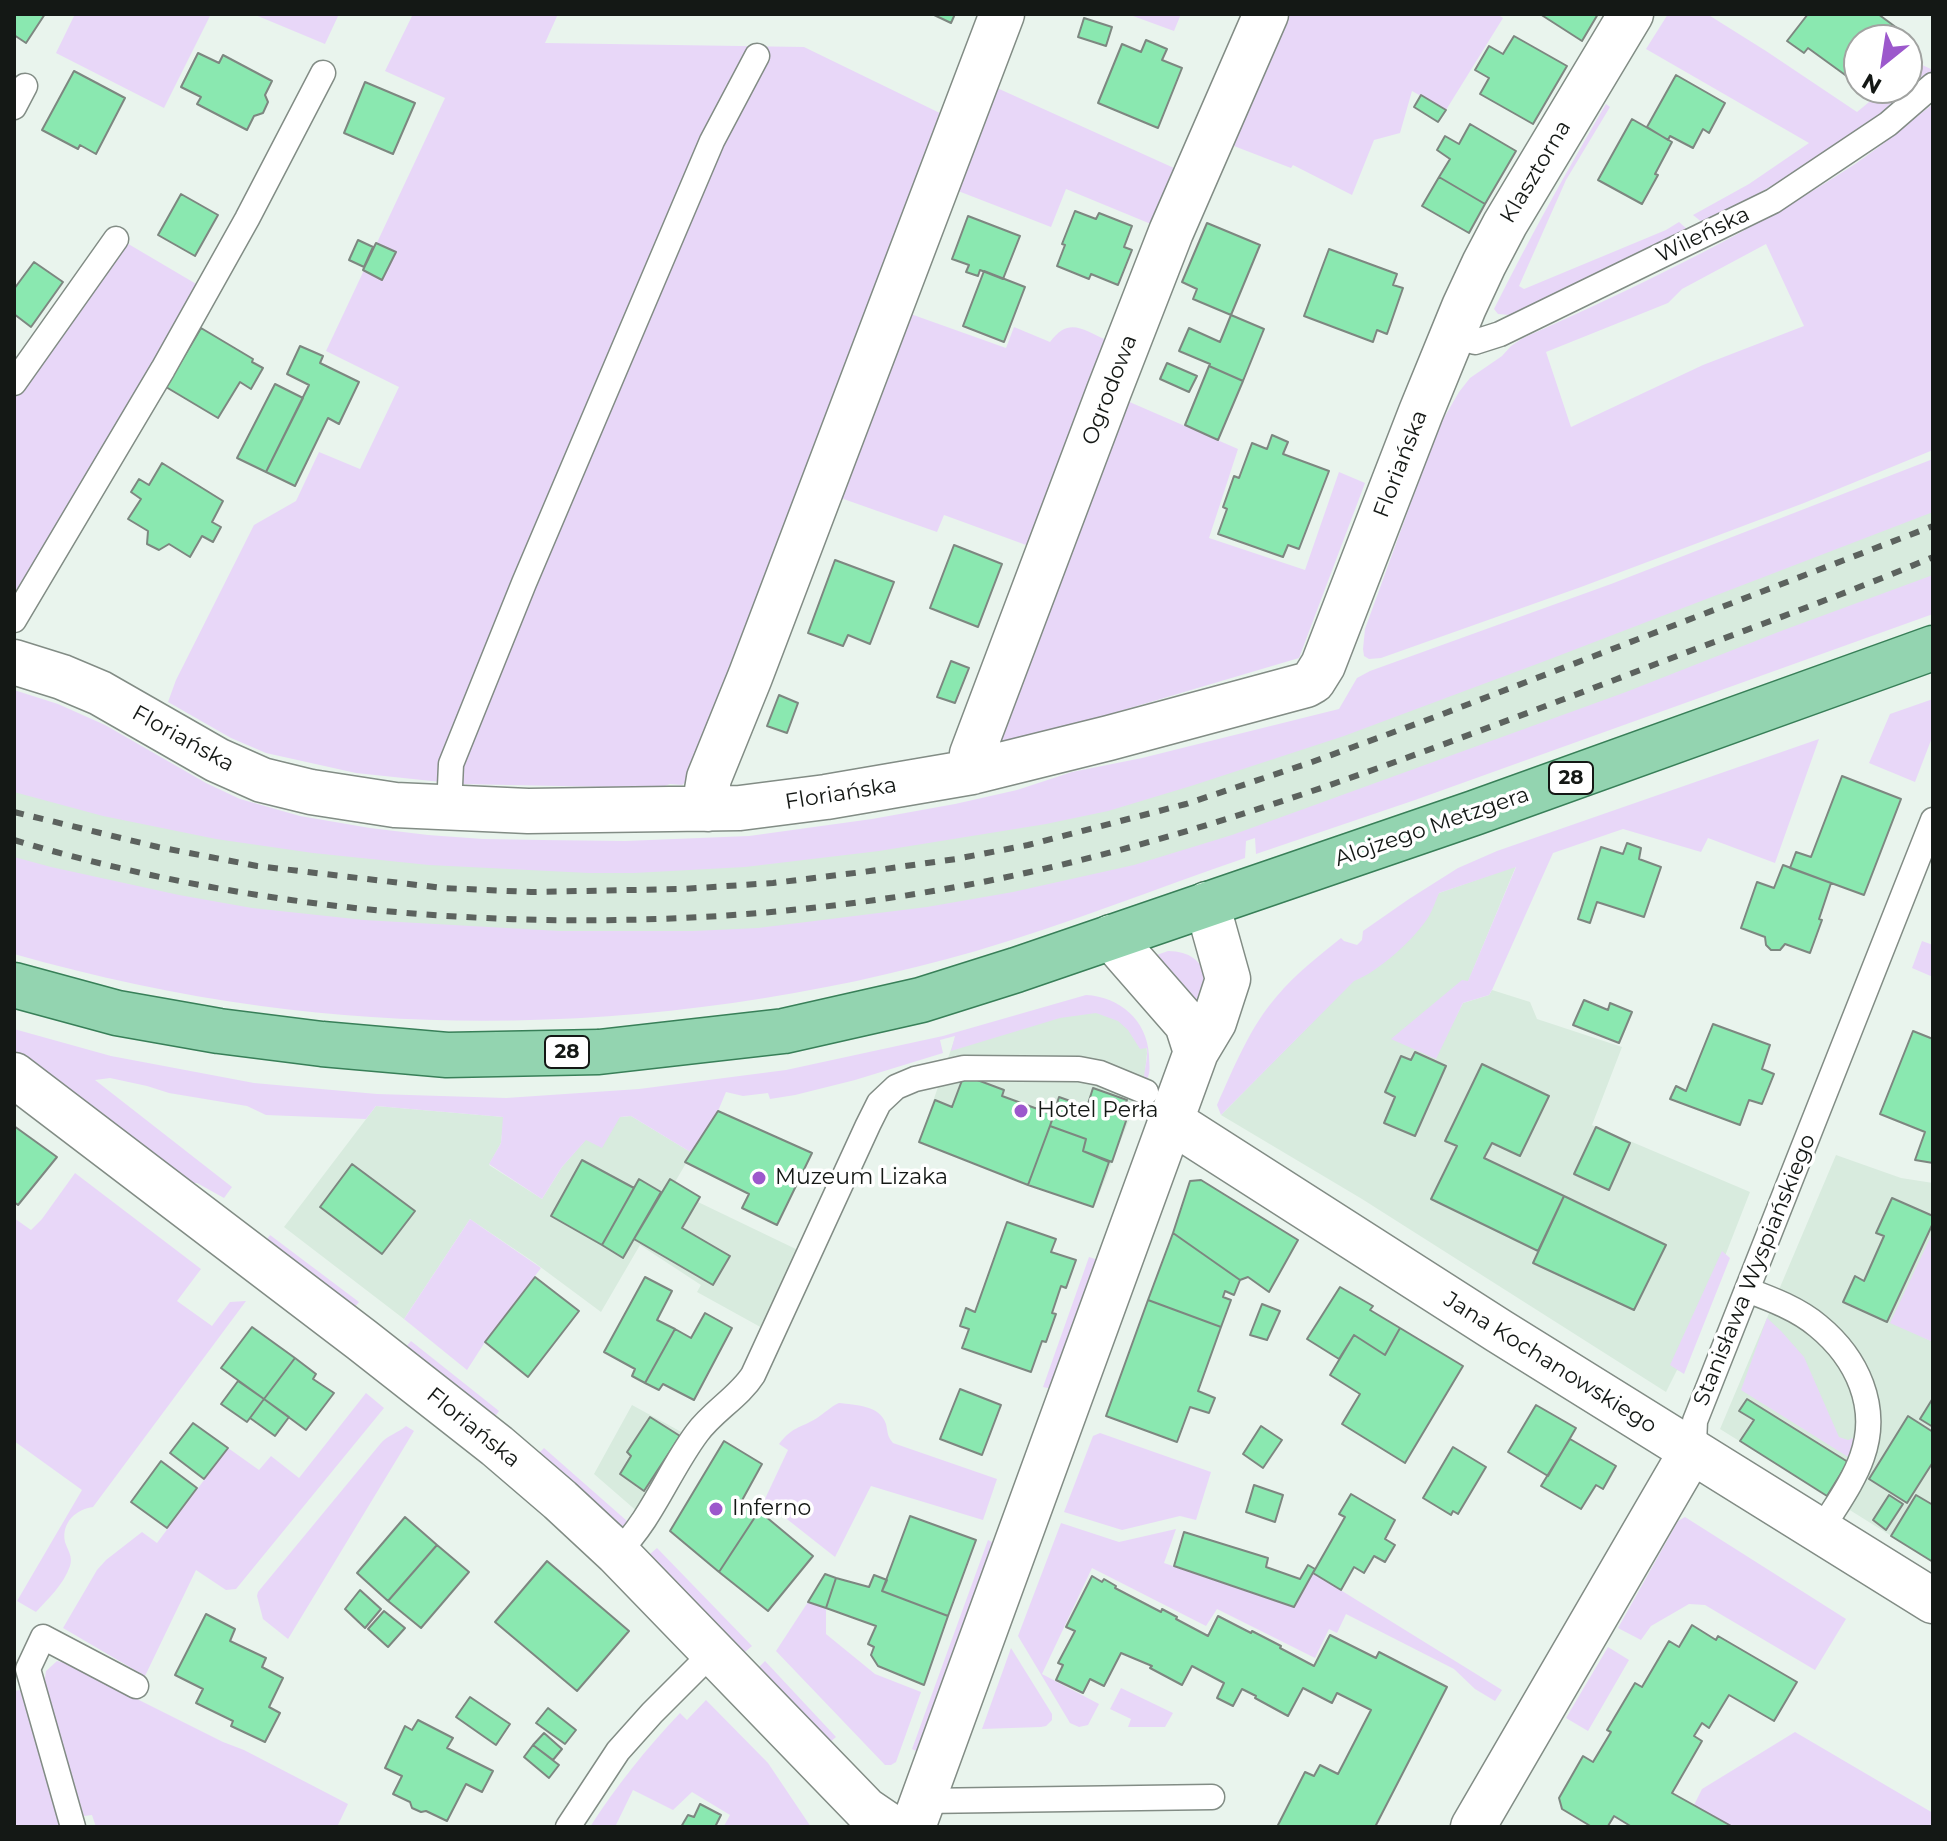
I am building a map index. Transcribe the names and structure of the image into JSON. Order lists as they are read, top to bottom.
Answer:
{
  "streets": {
    "main road": ["28", "Alojzego Metzgera"],
    "street": [
      "Klasztorna",
      "Ogrodowa",
      "Floriańska",
      "Stanisława Wyspiańskiego",
      "Jana Kochanowskiego"
    ],
    "lane": ["Wileńska"]
  },
  "crossings": [
    ["Klasztorna", "Wileńska"],
    ["Klasztorna", "Floriańska"],
    ["Wileńska", "Floriańska"],
    ["Ogrodowa", "Floriańska"],
    ["28", "Alojzego Metzgera"],
    ["Stanisława Wyspiańskiego", "Jana Kochanowskiego"]
  ],
  "places": ["Hotel Perła", "Muzeum Lizaka", "Inferno"],
  "north": "bottom left"
}
